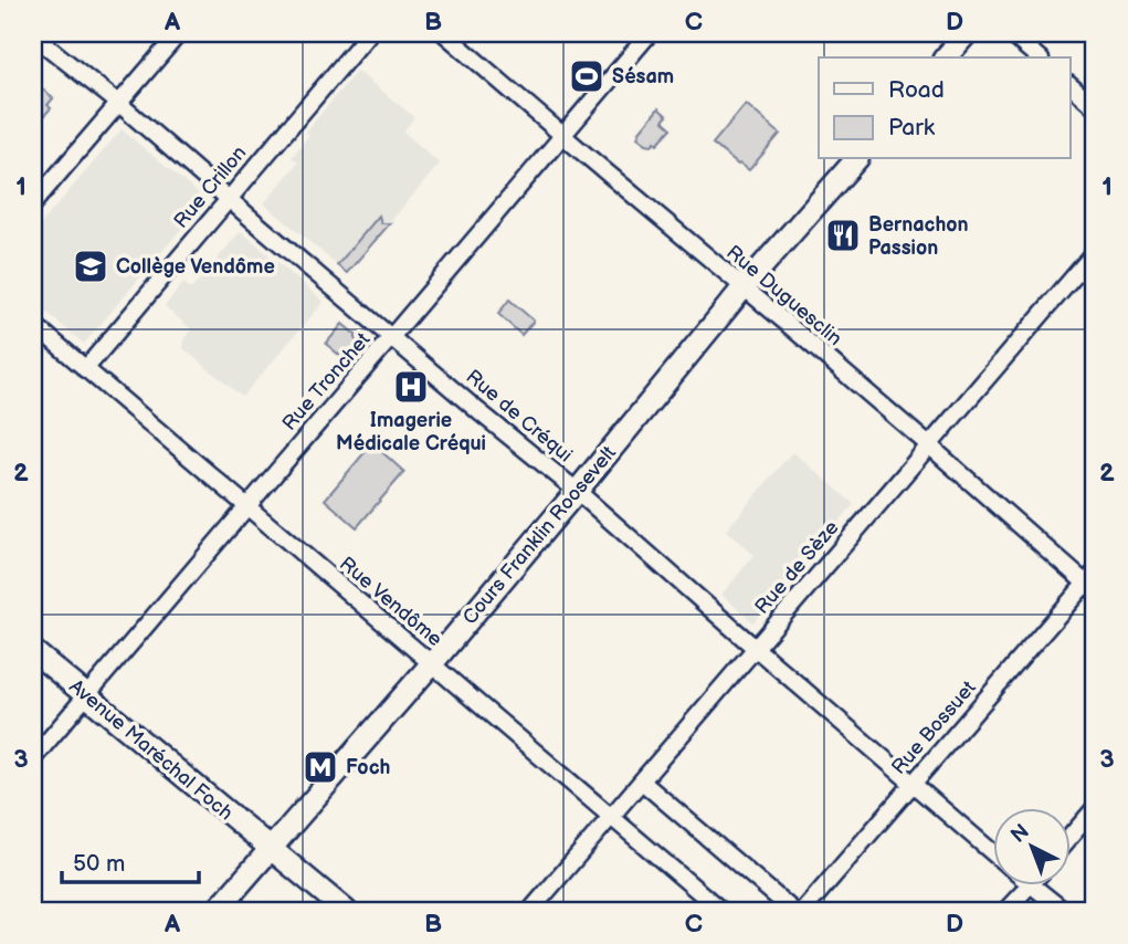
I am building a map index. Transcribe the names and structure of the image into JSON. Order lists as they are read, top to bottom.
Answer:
{
  "streets": {
    "main road": ["Cours Franklin Roosevelt", "Avenue Maréchal Foch"],
    "street": [
      "Rue Crillon",
      "Rue Duguesclin",
      "Rue Tronchet",
      "Rue de Créqui",
      "Rue de Sèze",
      "Rue Vendôme",
      "Rue Bossuet"
    ]
  },
  "crossings": [
    ["Rue Crillon", "Rue de Créqui"],
    ["Rue Crillon", "Rue Vendôme"],
    ["Rue Duguesclin", "Rue Tronchet"],
    ["Rue Duguesclin", "Cours Franklin Roosevelt"],
    ["Rue Duguesclin", "Rue de Sèze"],
    ["Rue Duguesclin", "Rue Bossuet"],
    ["Rue Tronchet", "Rue de Créqui"],
    ["Rue Tronchet", "Rue Vendôme"],
    ["Rue Tronchet", "Avenue Maréchal Foch"],
    ["Rue de Créqui", "Cours Franklin Roosevelt"],
    ["Rue de Créqui", "Rue de Sèze"],
    ["Rue de Créqui", "Rue Bossuet"],
    ["Cours Franklin Roosevelt", "Rue Vendôme"],
    ["Cours Franklin Roosevelt", "Avenue Maréchal Foch"],
    ["Rue de Sèze", "Rue Vendôme"]
  ],
  "places": {
    "sports": ["Sésam"],
    "restaurant": ["Bernachon Passion"],
    "school or university": ["Collège Vendôme"],
    "hospital": ["Imagerie Médicale Créqui"],
    "metro station": ["Foch"]
  },
  "legend": ["Road", "Park"],
  "scale_bar": "50 m",
  "north": "top left",
  "grid": {
    "columns": [
      "A",
      "B",
      "C",
      "D"
    ],
    "rows": ["1", "2", "3"]
  }
}
